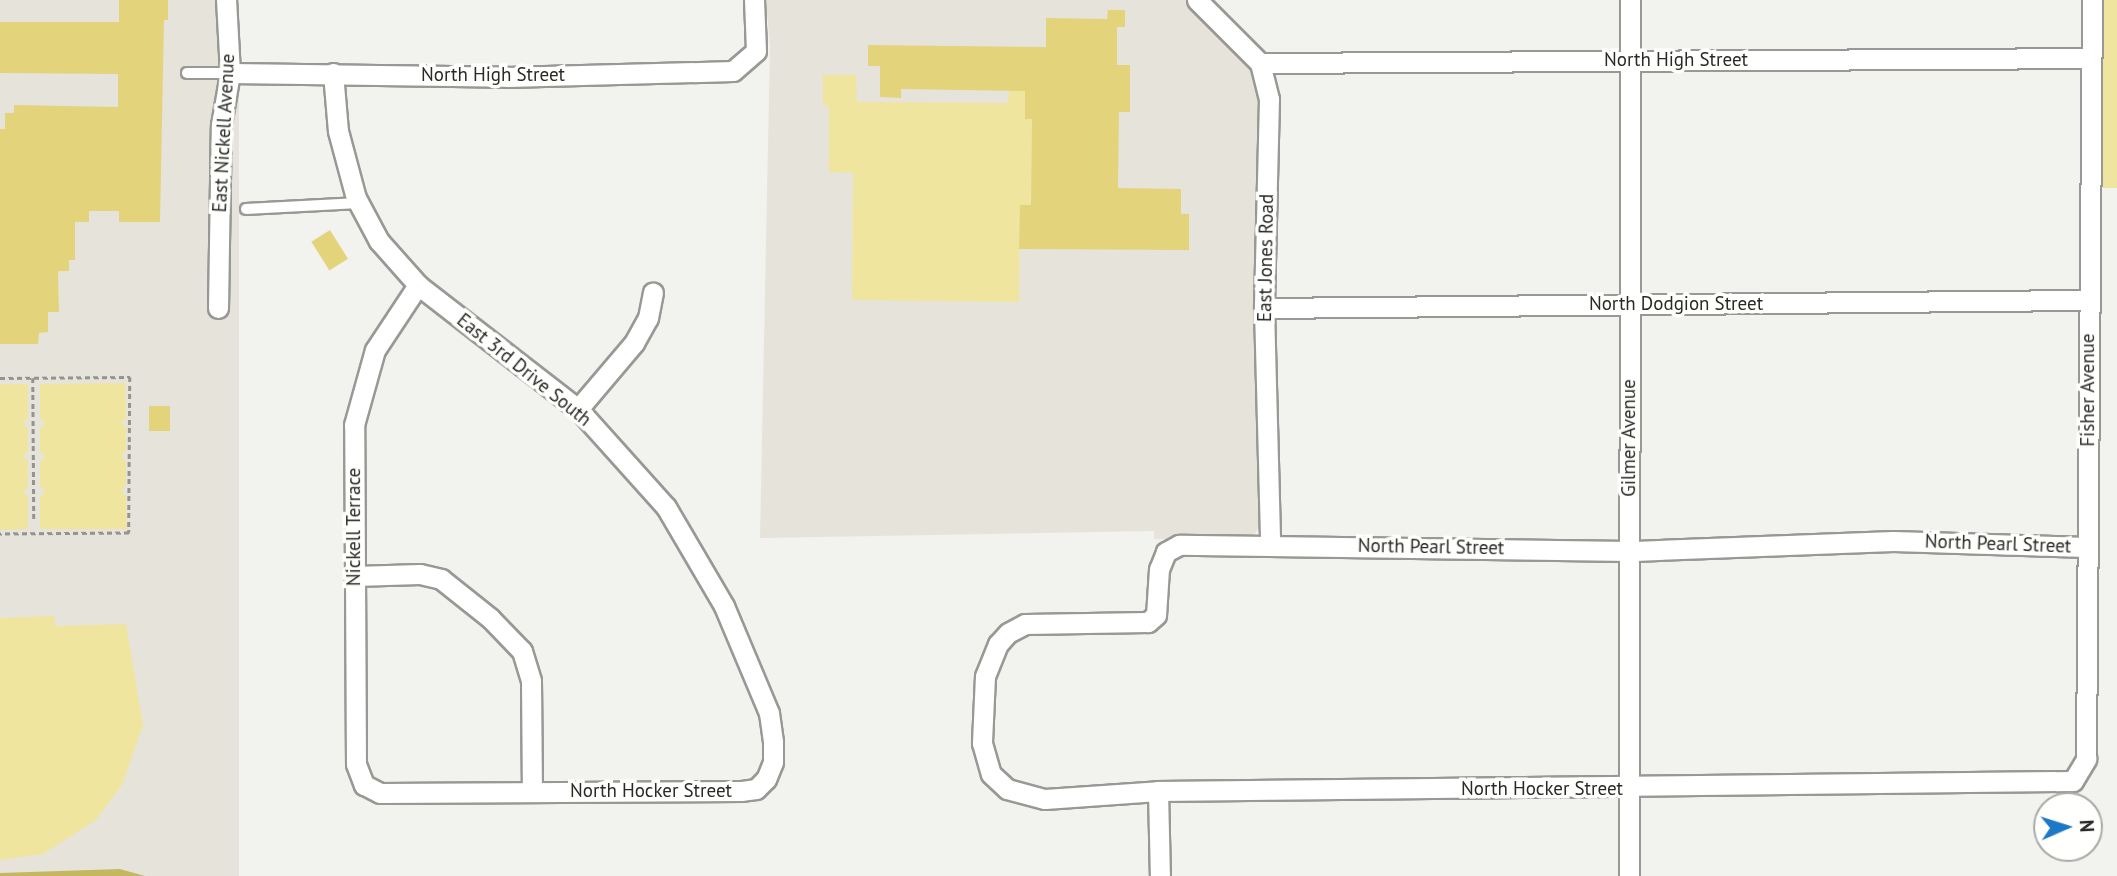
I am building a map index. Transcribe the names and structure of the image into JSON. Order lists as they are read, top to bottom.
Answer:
{
  "streets": {
    "street": [
      "North High Street",
      "East Nickell Avenue",
      "East Jones Road",
      "North Dodgion Street",
      "East 3rd Drive South",
      "Fisher Avenue",
      "Gilmer Avenue",
      "Nickell Terrace",
      "North Pearl Street",
      "North Hocker Street"
    ]
  },
  "crossings": [
    ["North High Street", "East Nickell Avenue"],
    ["North High Street", "East Jones Road"],
    ["North High Street", "East 3rd Drive South"],
    ["North High Street", "Fisher Avenue"],
    ["North High Street", "Gilmer Avenue"],
    ["East Jones Road", "North Dodgion Street"],
    ["East Jones Road", "North Pearl Street"],
    ["North Dodgion Street", "Fisher Avenue"],
    ["North Dodgion Street", "Gilmer Avenue"],
    ["East 3rd Drive South", "Nickell Terrace"],
    ["East 3rd Drive South", "North Hocker Street"],
    ["Fisher Avenue", "North Pearl Street"],
    ["Fisher Avenue", "North Hocker Street"],
    ["Gilmer Avenue", "North Pearl Street"],
    ["Gilmer Avenue", "North Hocker Street"],
    ["Nickell Terrace", "North Hocker Street"],
    ["North Pearl Street", "North Hocker Street"]
  ],
  "north": "right"
}
